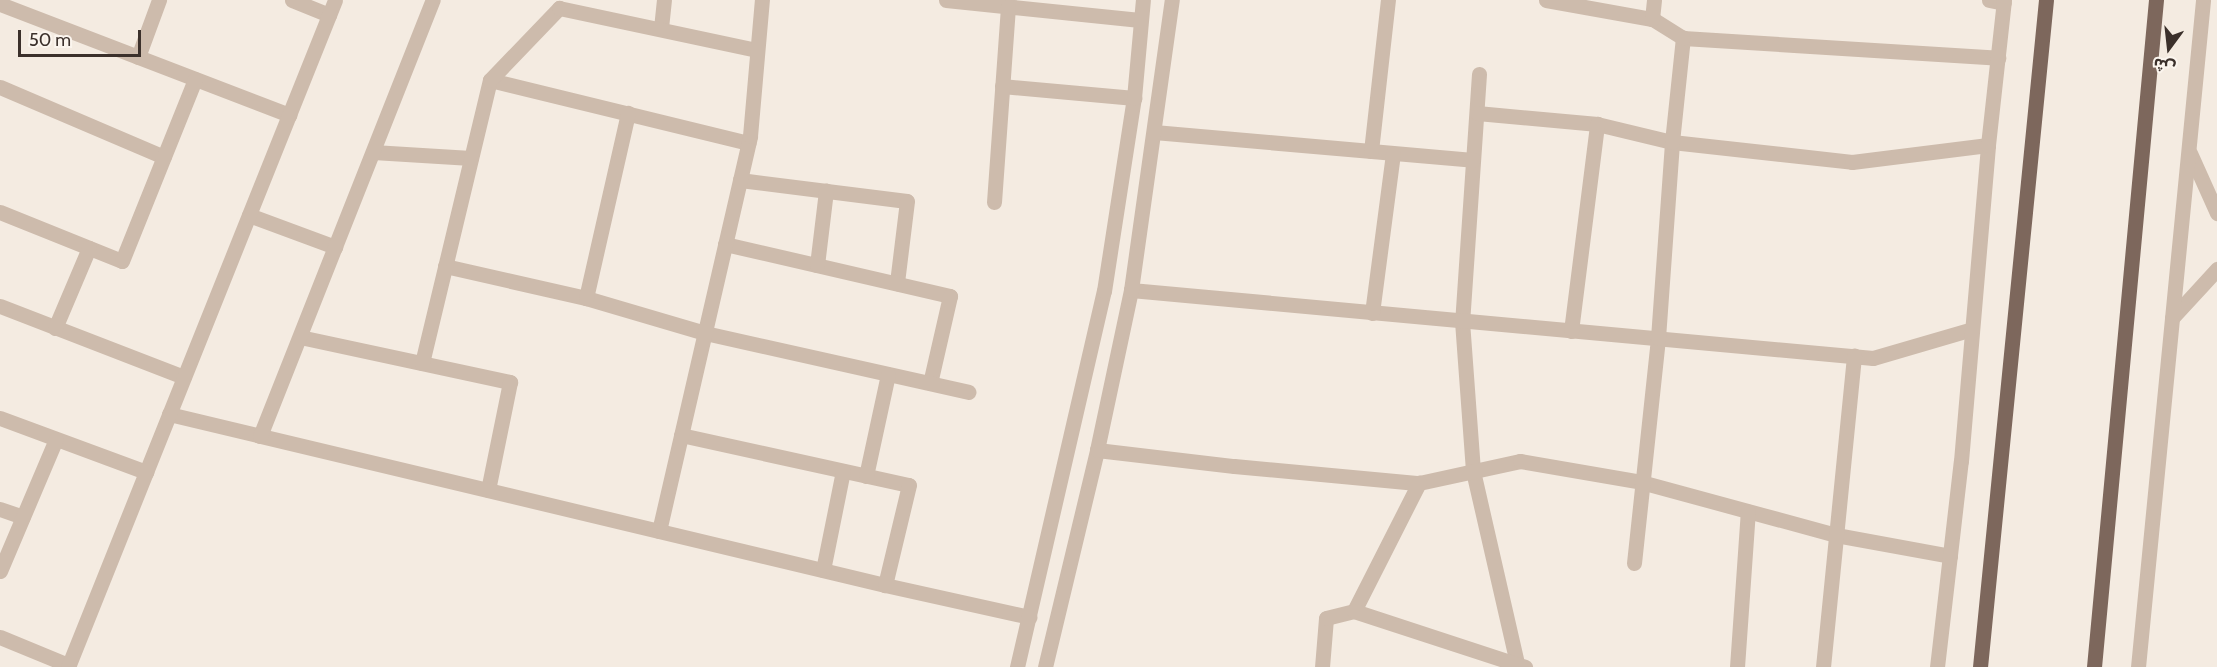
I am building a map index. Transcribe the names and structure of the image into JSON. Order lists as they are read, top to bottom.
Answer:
{
  "scale_bar": "50 m",
  "north": "bottom"
}
